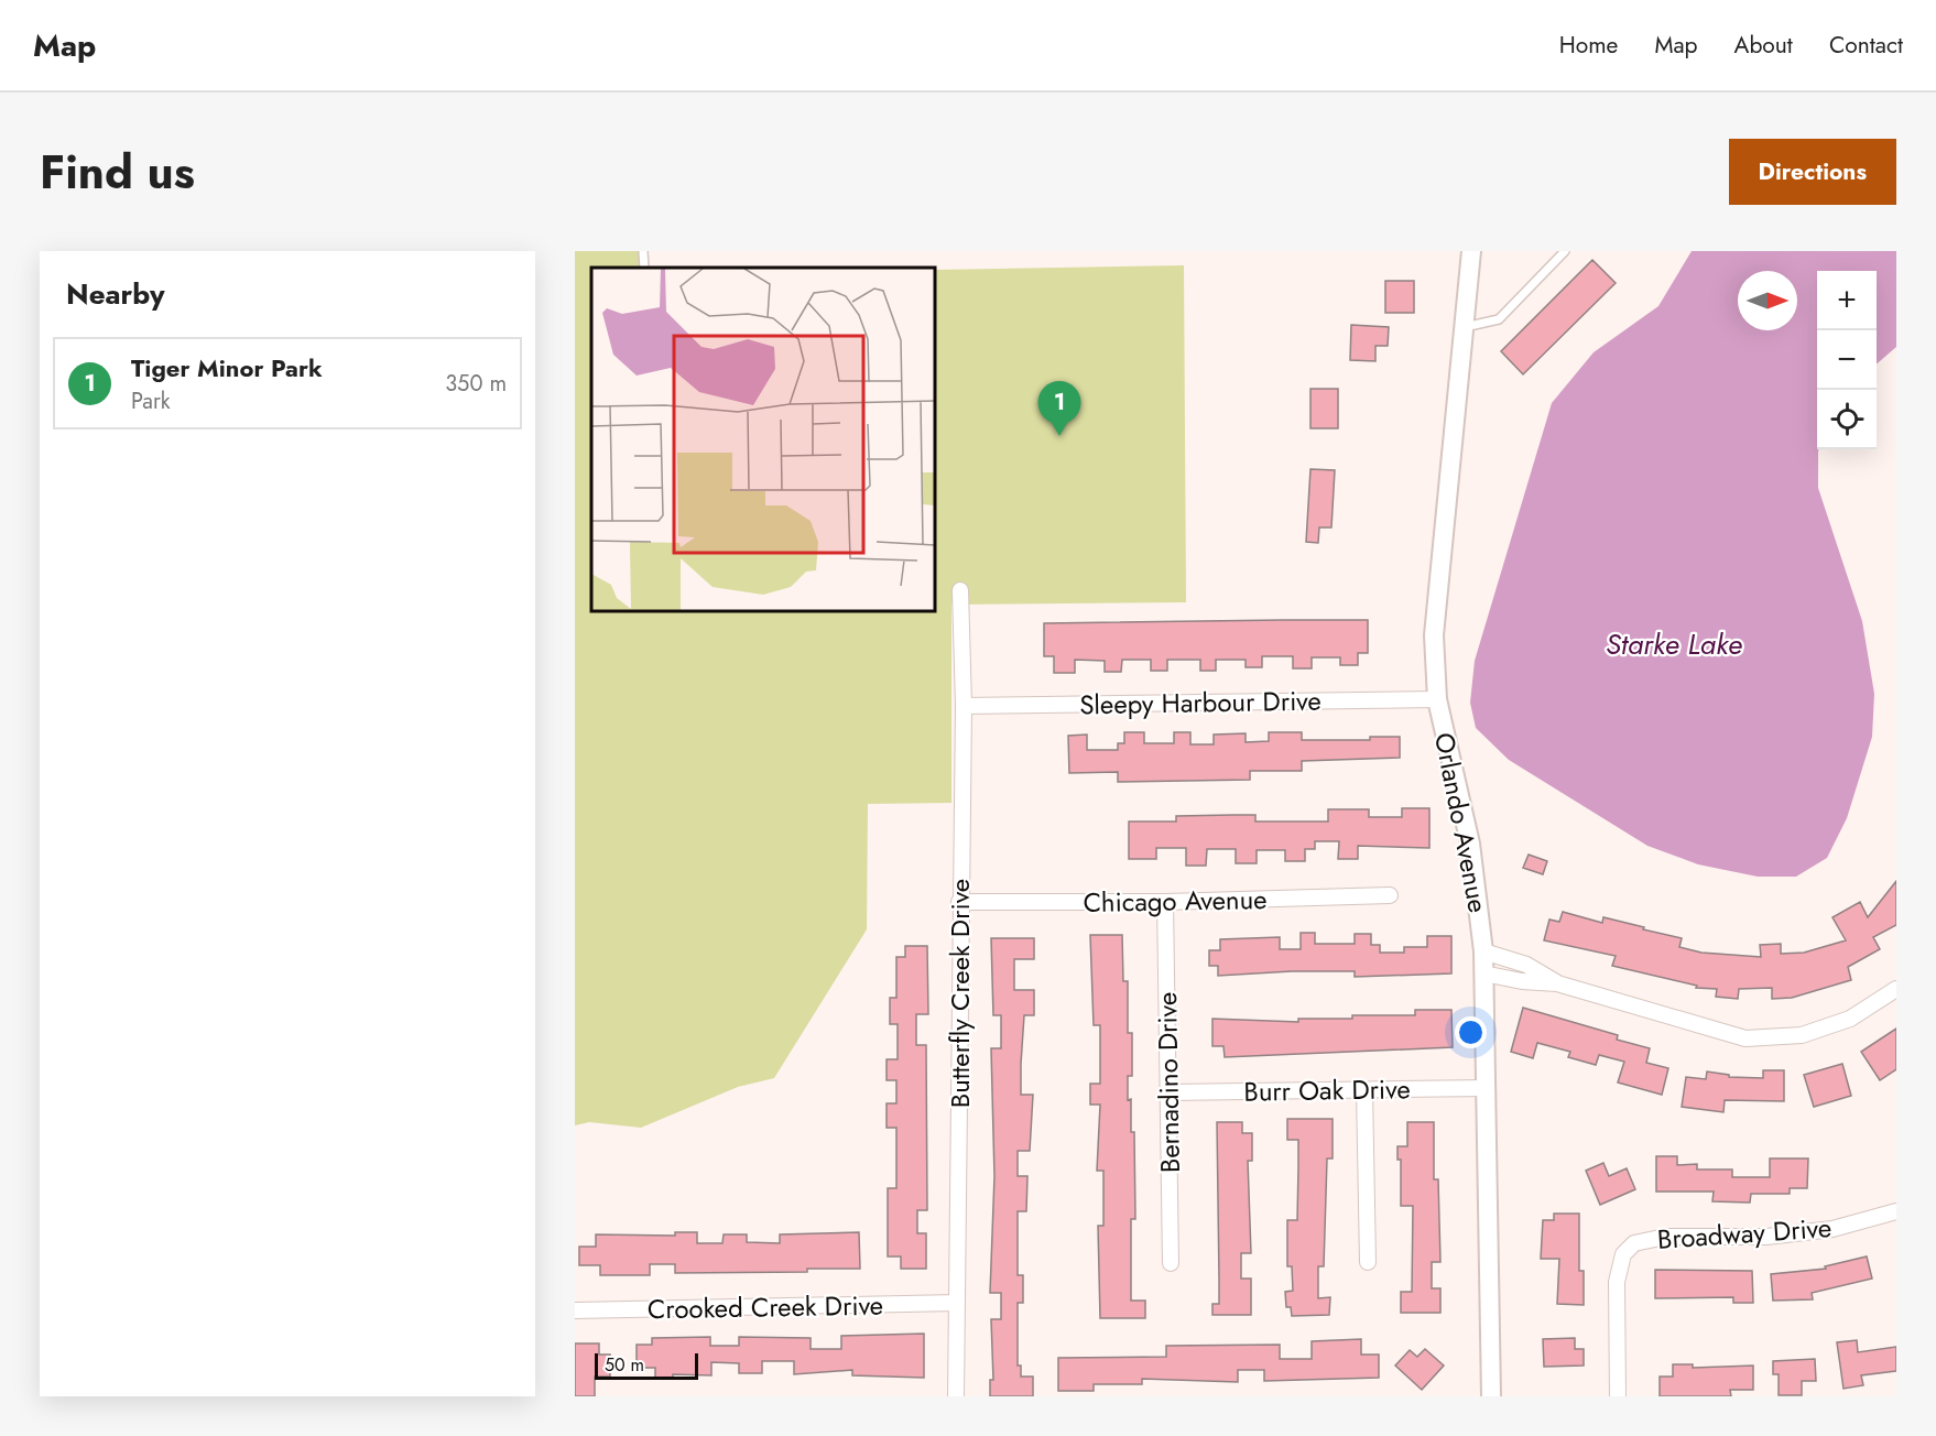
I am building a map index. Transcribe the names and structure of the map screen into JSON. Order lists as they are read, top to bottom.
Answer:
{
  "streets": {
    "street": [
      "Sleepy Harbour Drive",
      "Orlando Avenue",
      "Chicago Avenue",
      "Butterfly Creek Drive",
      "Bernadino Drive",
      "Burr Oak Drive",
      "Broadway Drive",
      "Crooked Creek Drive"
    ]
  },
  "crossings": [
    ["Sleepy Harbour Drive", "Orlando Avenue"],
    ["Sleepy Harbour Drive", "Butterfly Creek Drive"],
    ["Orlando Avenue", "Burr Oak Drive"],
    ["Chicago Avenue", "Butterfly Creek Drive"],
    ["Chicago Avenue", "Bernadino Drive"],
    ["Butterfly Creek Drive", "Crooked Creek Drive"],
    ["Bernadino Drive", "Burr Oak Drive"]
  ],
  "water": ["Starke Lake"],
  "scale_bar": "50 m",
  "north": "right",
  "page": {
    "header": "Map",
    "nav": [
      "Home",
      "Map",
      "About",
      "Contact"
    ],
    "title": "Find us",
    "buttons": "Directions",
    "heading": "Nearby",
    "map_buttons": ["+", "−"],
    "list": [
      {
        "mark": "1",
        "name": "Tiger Minor Park",
        "note": "Park",
        "value": "350 m"
      }
    ],
    "pins": "1",
    "scale": "50 m"
  }
}
